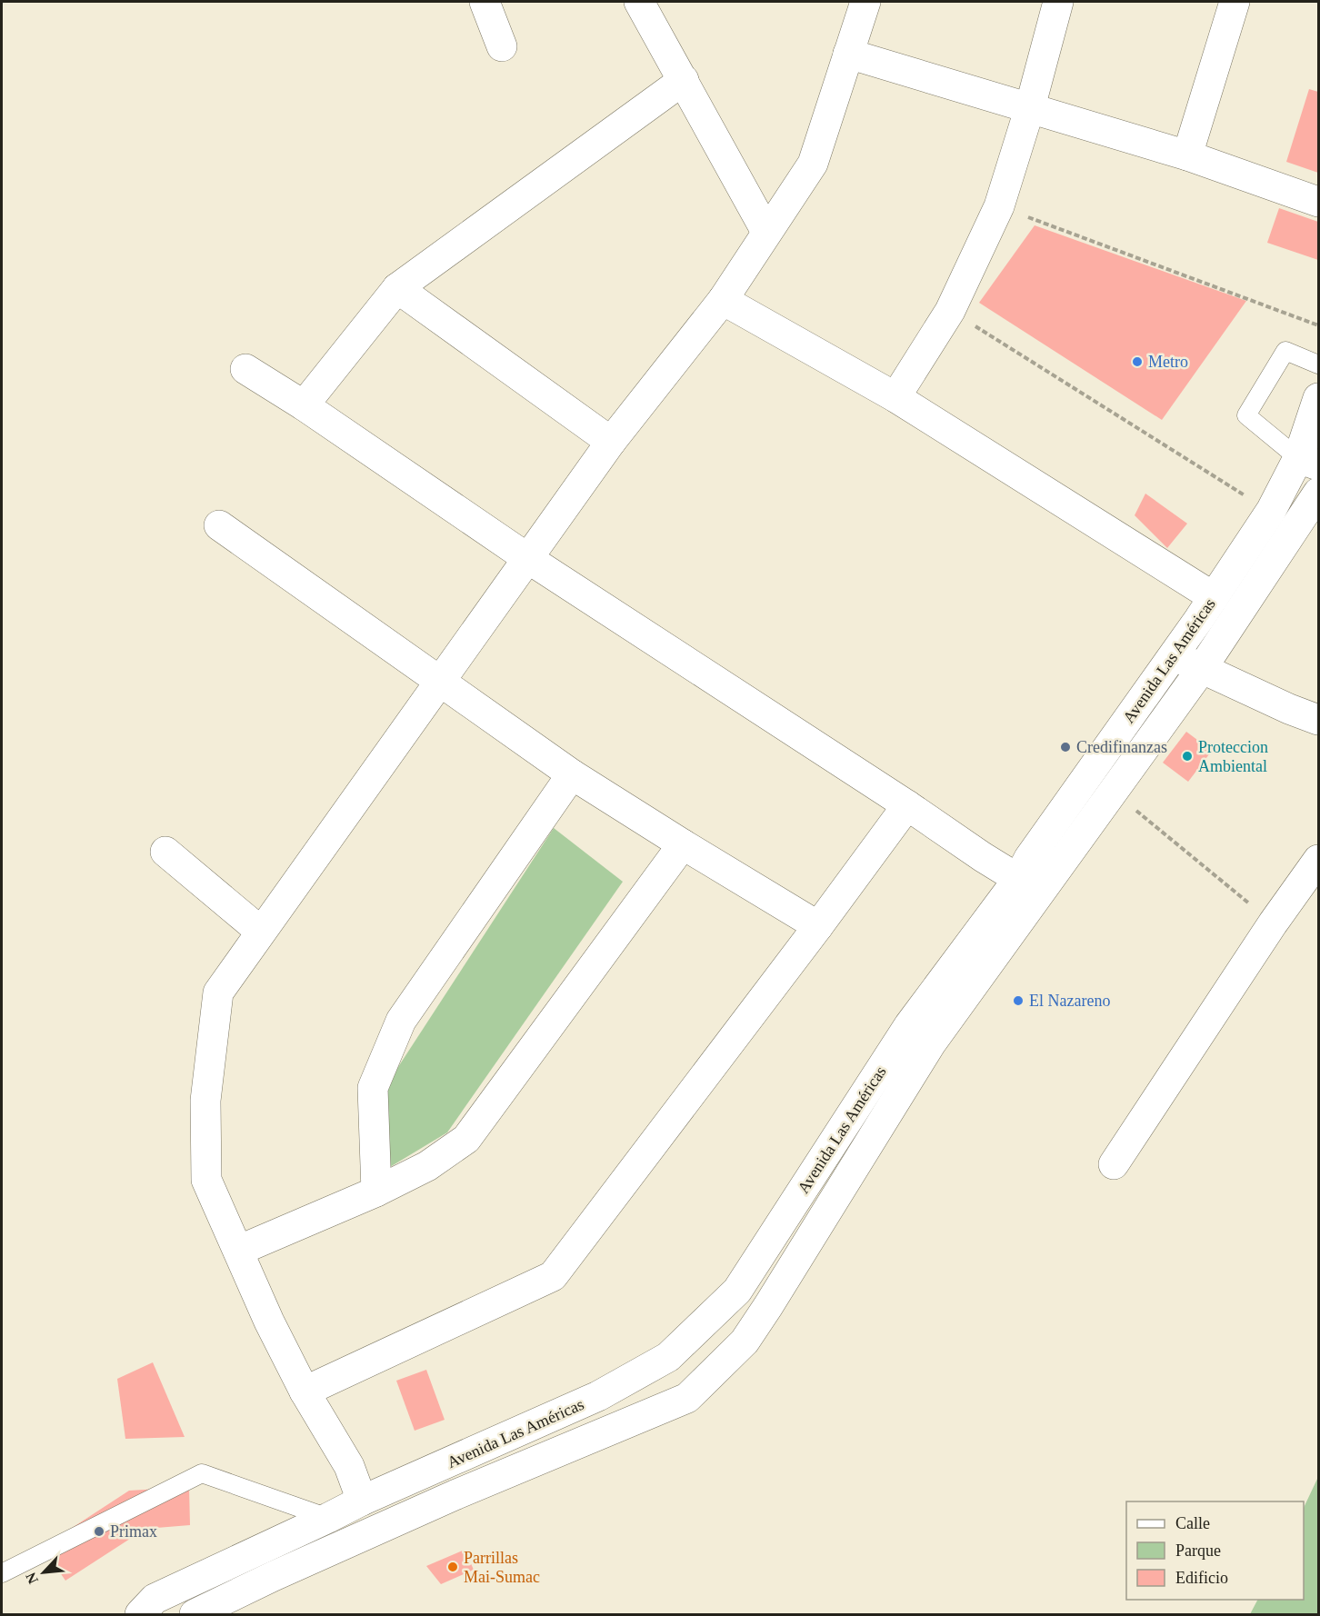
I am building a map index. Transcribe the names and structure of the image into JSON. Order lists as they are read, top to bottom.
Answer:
{
  "streets": {
    "street": ["Avenida Las Américas"]
  },
  "places": [
    "Metro",
    "Credifinanzas",
    "Proteccion Ambiental",
    "El Nazareno",
    "Primax",
    "Parrillas Mai-Sumac"
  ],
  "legend": ["Calle", "Parque", "Edificio"],
  "north": "bottom left"
}
